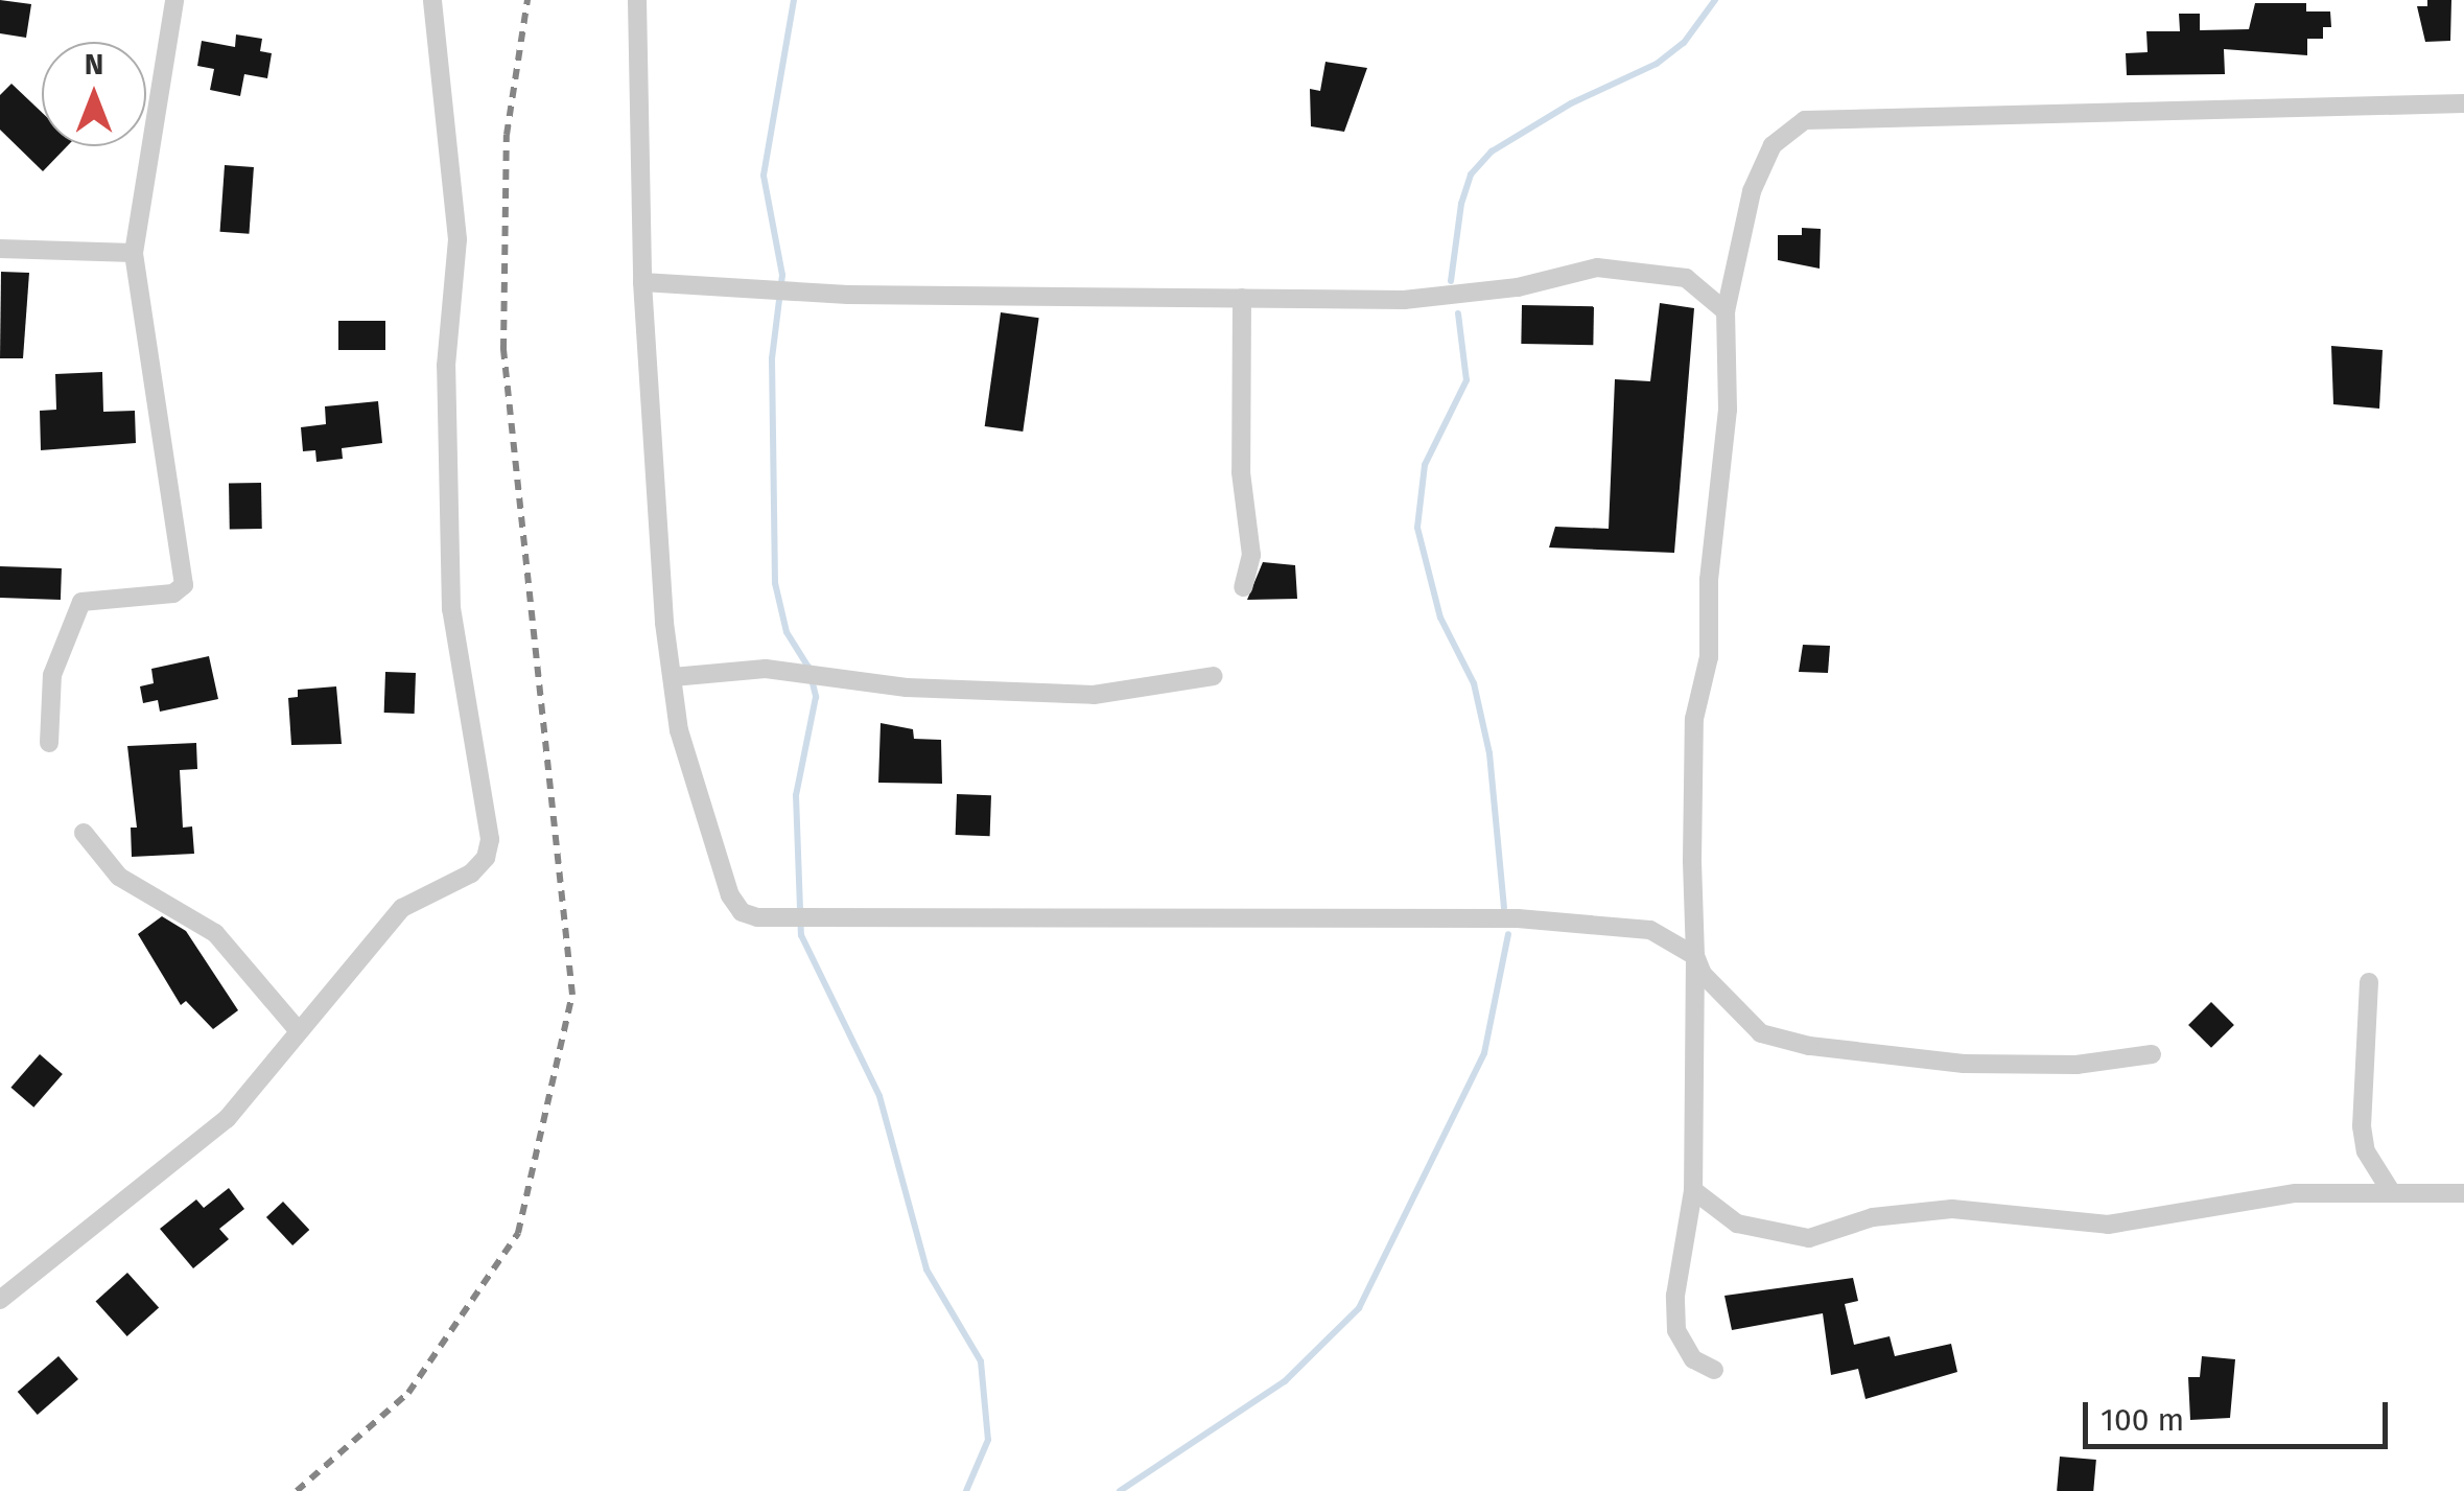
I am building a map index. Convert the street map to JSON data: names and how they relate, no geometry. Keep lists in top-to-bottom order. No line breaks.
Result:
{"scale_bar":"100 m","north":"top"}
